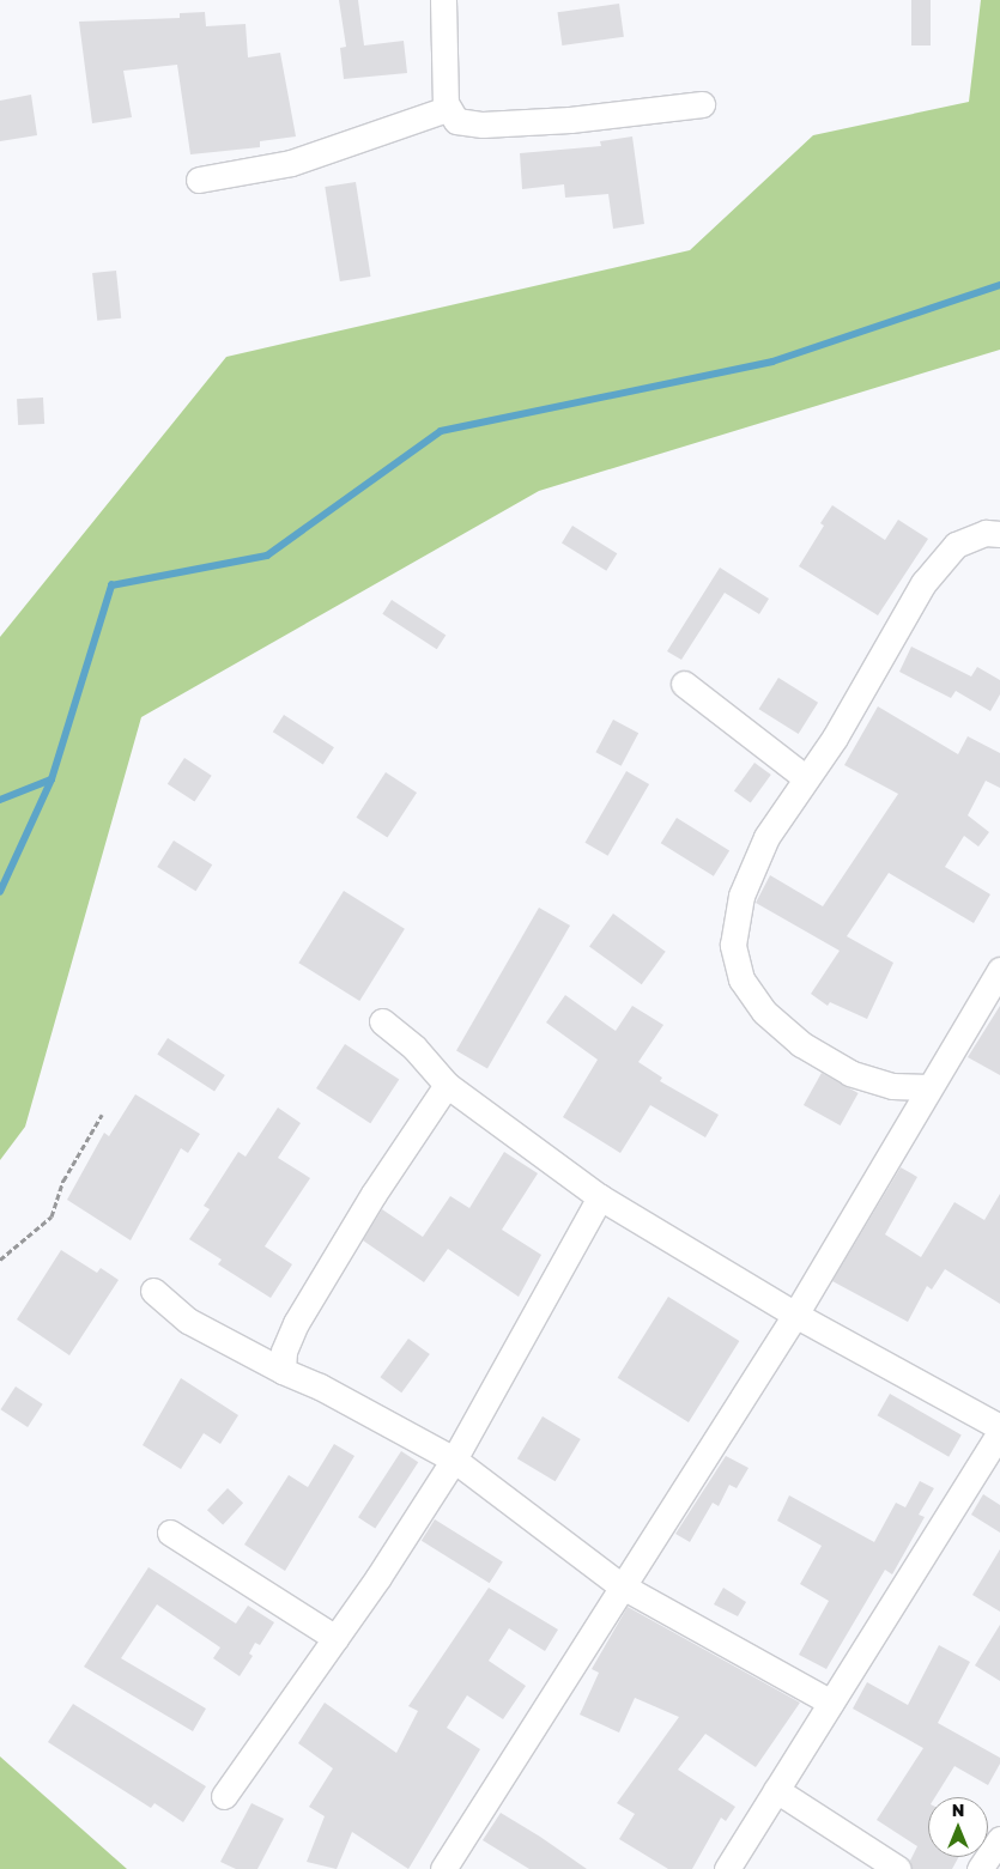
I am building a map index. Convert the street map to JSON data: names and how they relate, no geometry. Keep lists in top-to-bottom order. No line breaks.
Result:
{"north":"top"}
